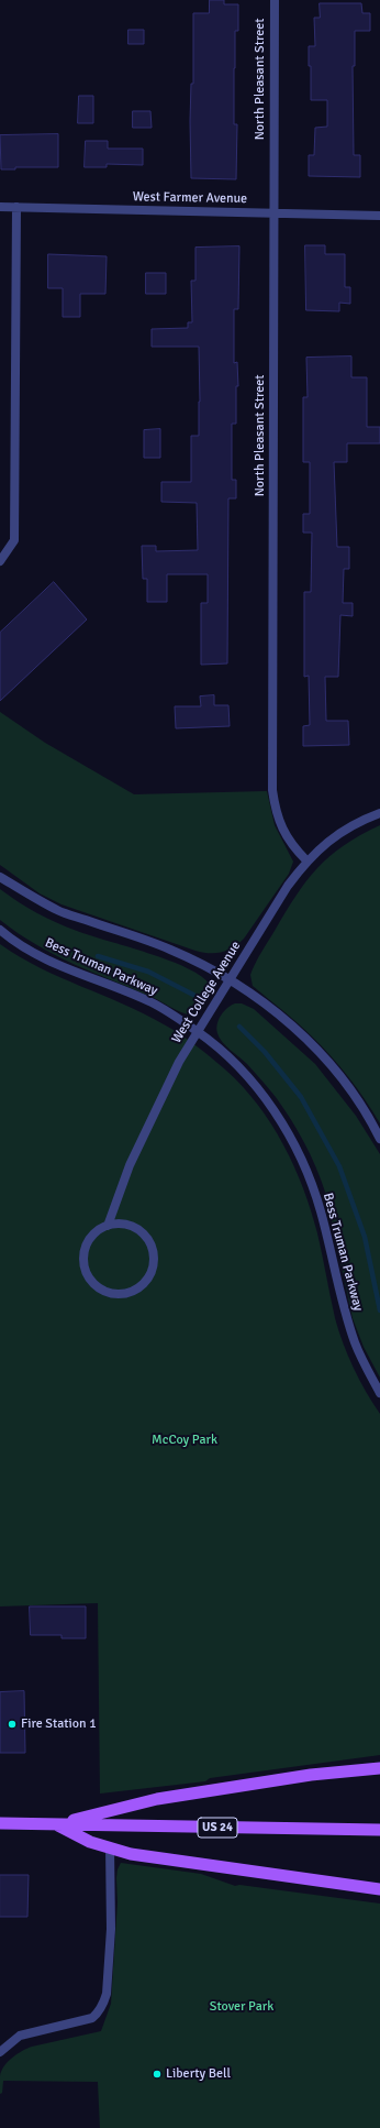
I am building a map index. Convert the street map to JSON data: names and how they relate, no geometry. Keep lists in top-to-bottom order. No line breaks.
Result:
{"streets":{"main road":["US 24"],"street":["North Pleasant Street","West Farmer Avenue","Bess Truman Parkway","West College Avenue"]},"crossings":[["North Pleasant Street","West Farmer Avenue"],["North Pleasant Street","West College Avenue"],["Bess Truman Parkway","West College Avenue"]],"parks":["McCoy Park","Stover Park"],"places":["Fire Station 1","Liberty Bell"]}
